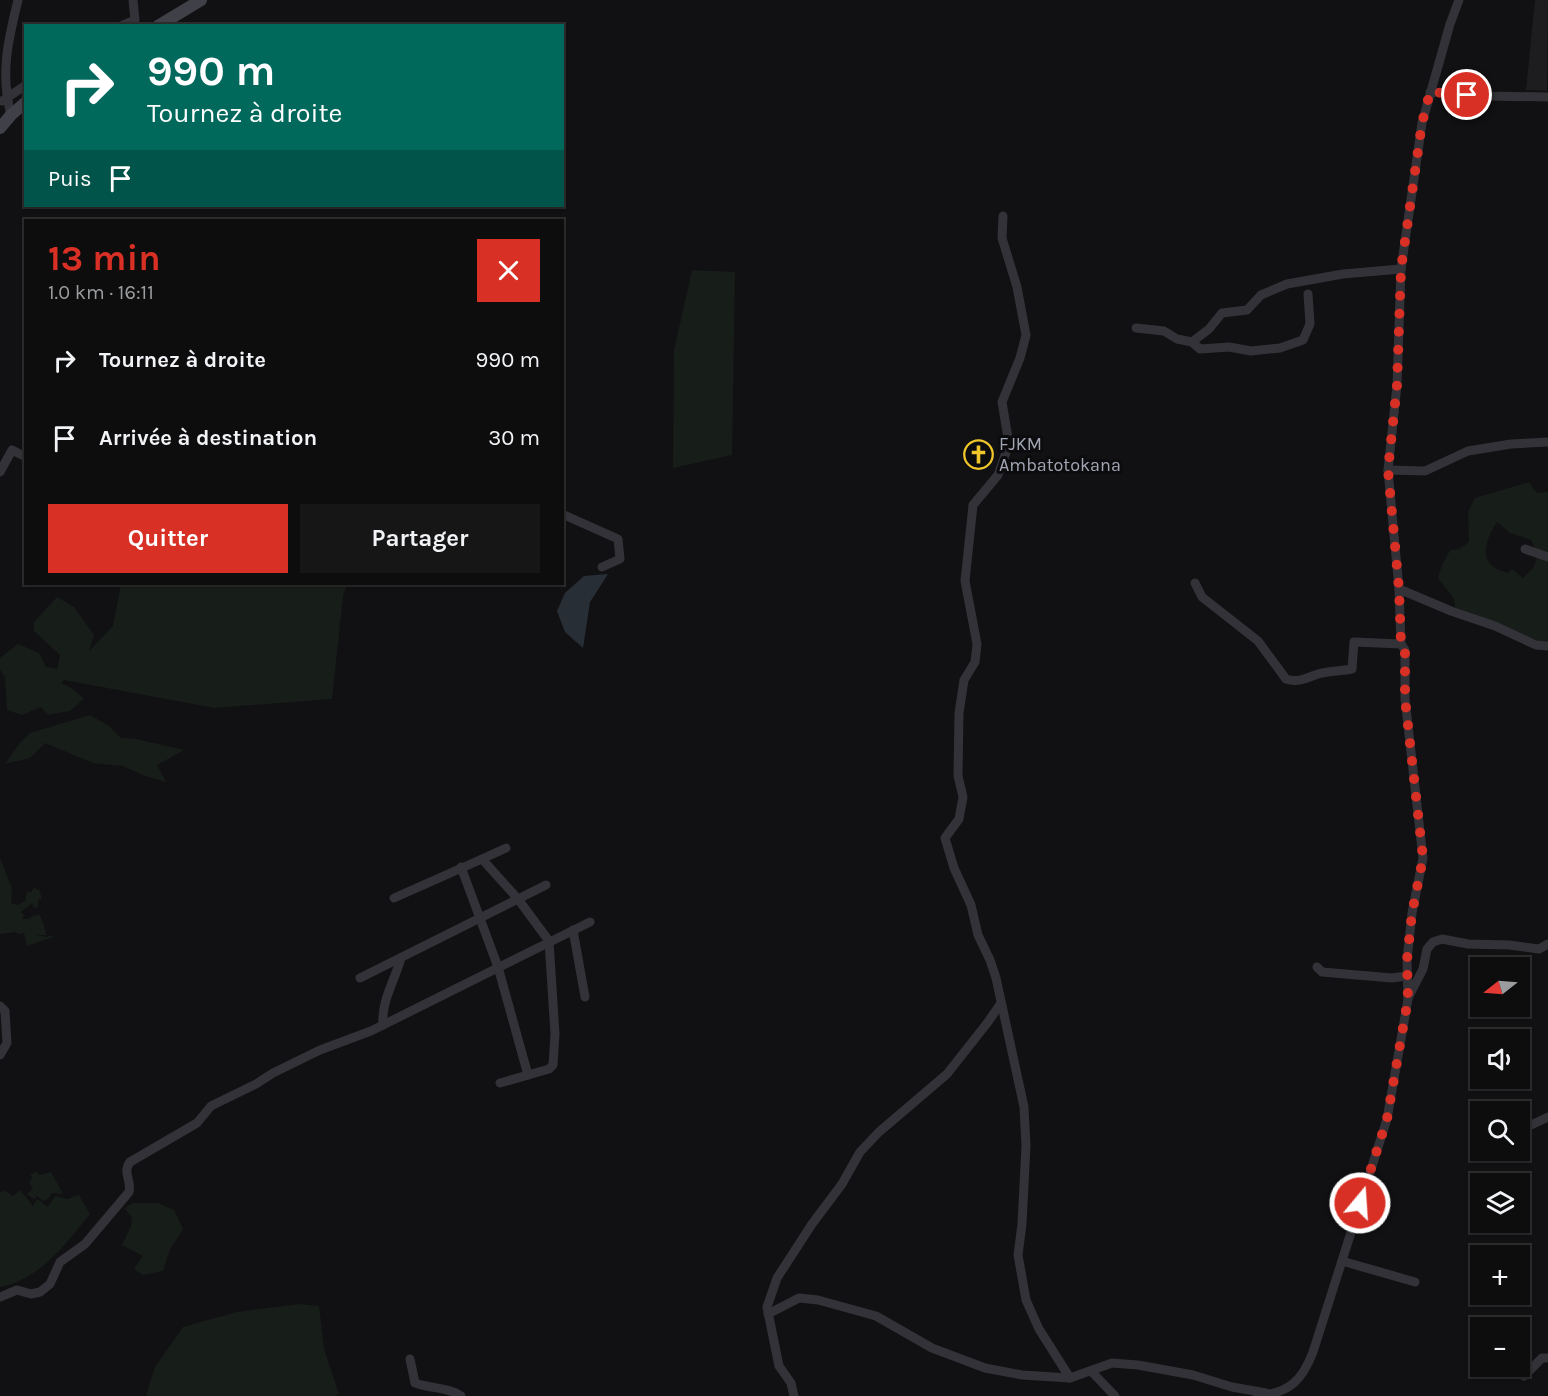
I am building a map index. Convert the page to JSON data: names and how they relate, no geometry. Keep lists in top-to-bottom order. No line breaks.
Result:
{"places":{"church":["FJKM Ambatotokana"]},"north":"left","page":{"turn":["990 m","Tournez à droite"],"then":"Puis","heading":["13 min","1.0 km · 16:11"],"list":[{"name":"Tournez à droite","value":"990 m"},{"name":"Arrivée à destination","value":"30 m"}],"buttons":["Quitter","Partager"],"map_buttons":["+","−"]}}
